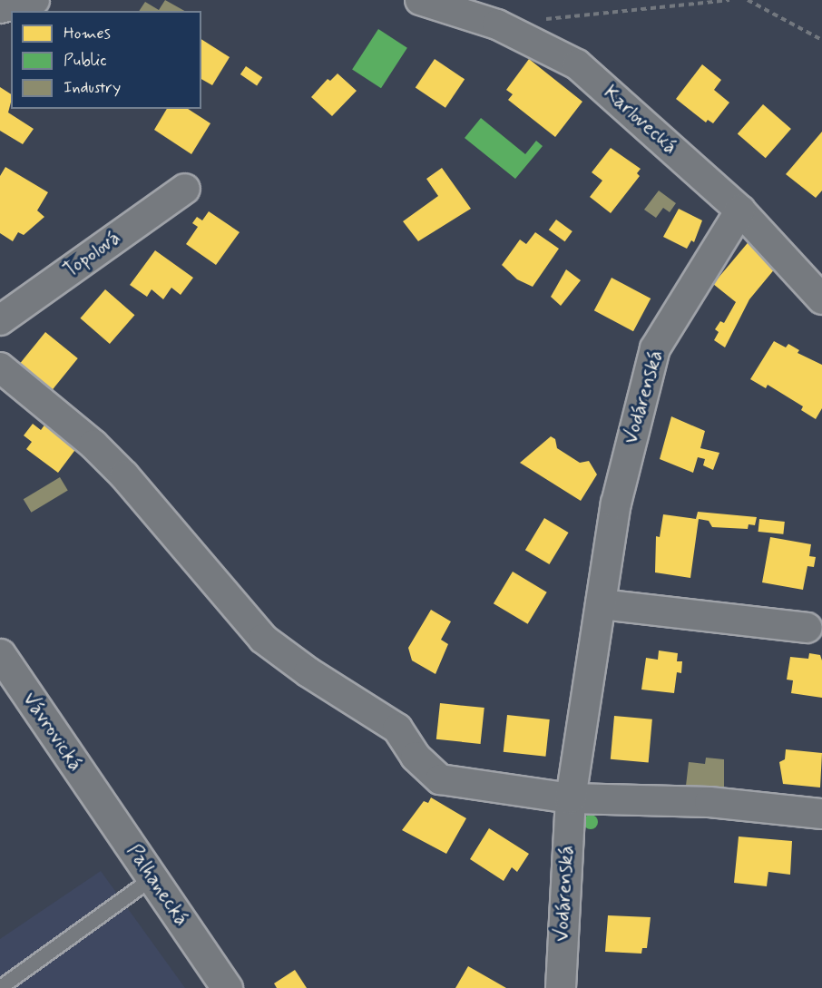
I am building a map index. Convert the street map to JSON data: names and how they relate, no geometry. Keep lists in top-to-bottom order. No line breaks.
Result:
{"streets":{"street":["Karlovecká","Topolová","Vodárenská","Vávrovická","Palhanecká"]},"crossings":[["Karlovecká","Vodárenská"],["Vávrovická","Palhanecká"]],"legend":["Homes","Public","Industry"]}
